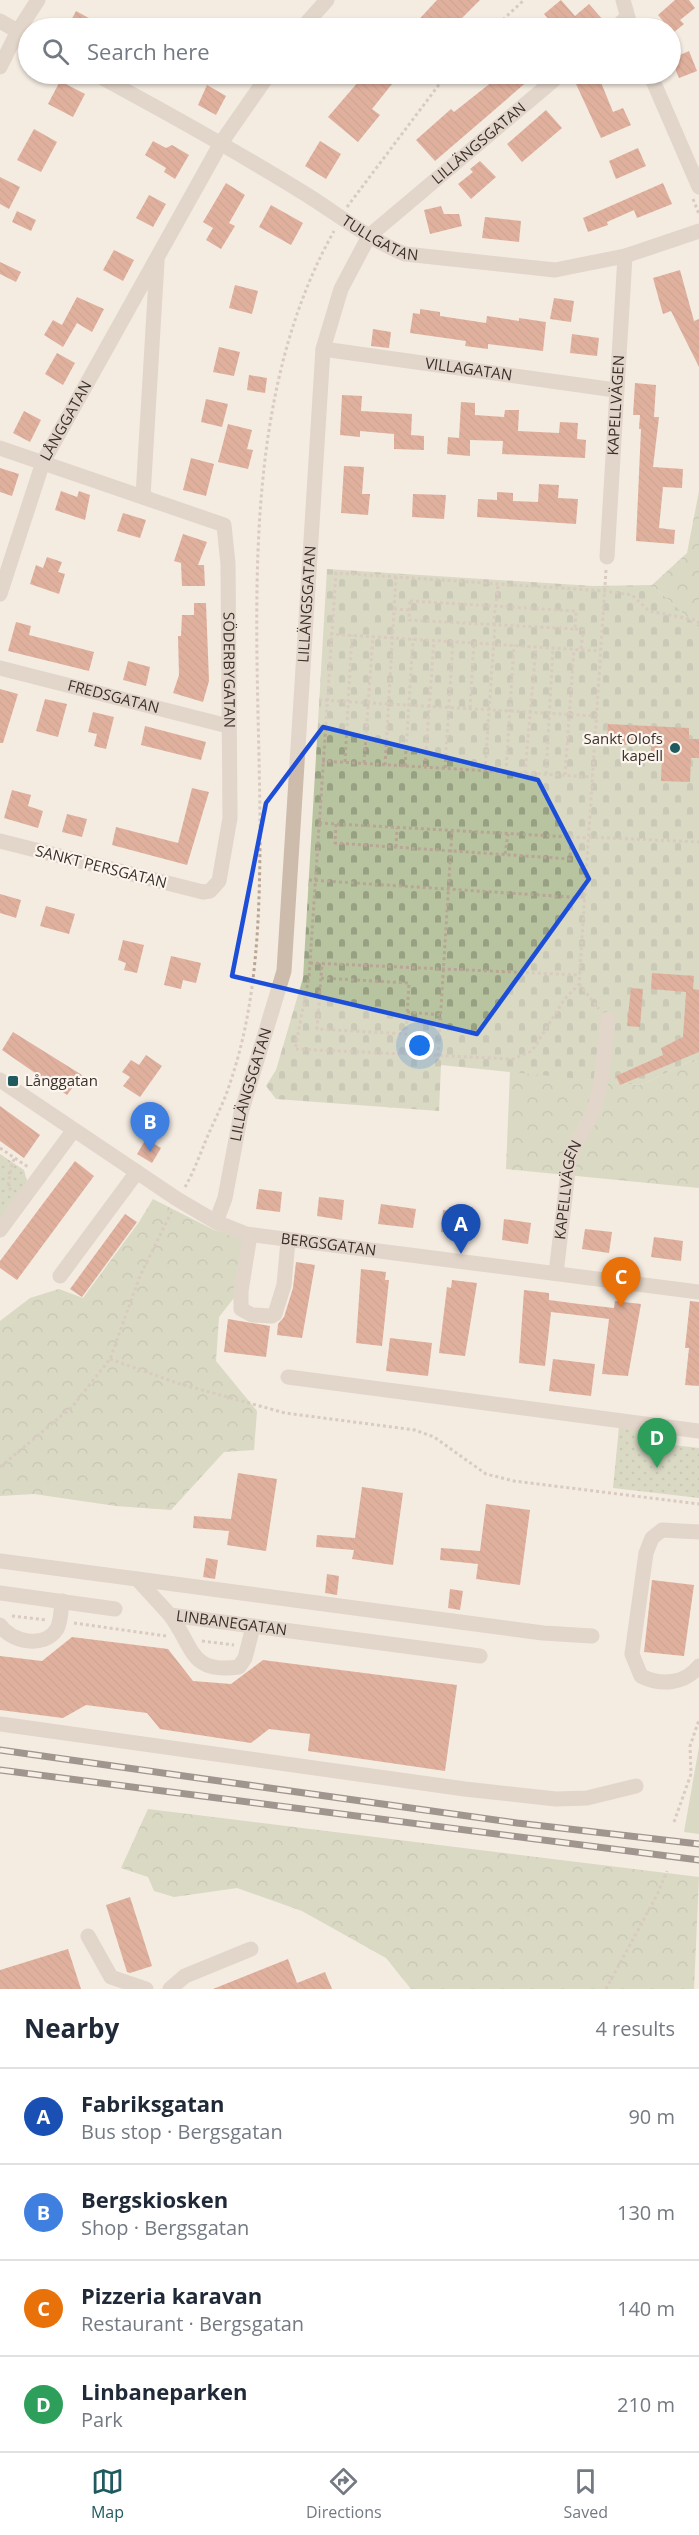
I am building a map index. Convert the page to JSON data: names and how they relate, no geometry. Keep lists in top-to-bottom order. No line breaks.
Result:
{"streets":{"street":["LILLÄNGSGATAN","TULLGATAN","VILLAGATAN","KAPELLVÄGEN","LÅNGGATAN","SÖDERBYGATAN","FREDSGATAN","SANKT PERSGATAN","BERGSGATAN","LINBANEGATAN"]},"crossings":[["LILLÄNGSGATAN","TULLGATAN"],["LILLÄNGSGATAN","VILLAGATAN"],["LILLÄNGSGATAN","BERGSGATAN"],["TULLGATAN","KAPELLVÄGEN"],["TULLGATAN","LÅNGGATAN"],["VILLAGATAN","KAPELLVÄGEN"],["KAPELLVÄGEN","BERGSGATAN"],["LÅNGGATAN","SÖDERBYGATAN"],["SÖDERBYGATAN","FREDSGATAN"],["SÖDERBYGATAN","SANKT PERSGATAN"]],"places":{"other":["Sankt Olofs kapell"],"transit":["Långgatan"]},"page":{"search":"Search here","pins":["B","A","C","D"],"heading":["Nearby","4 results"],"list":[{"mark":"A","name":"Fabriksgatan","note":"Bus stop · Bergsgatan","value":"90 m"},{"mark":"B","name":"Bergskiosken","note":"Shop · Bergsgatan","value":"130 m"},{"mark":"C","name":"Pizzeria karavan","note":"Restaurant · Bergsgatan","value":"140 m"},{"mark":"D","name":"Linbaneparken","note":"Park","value":"210 m"}],"nav":["Map","Directions","Saved"]}}
